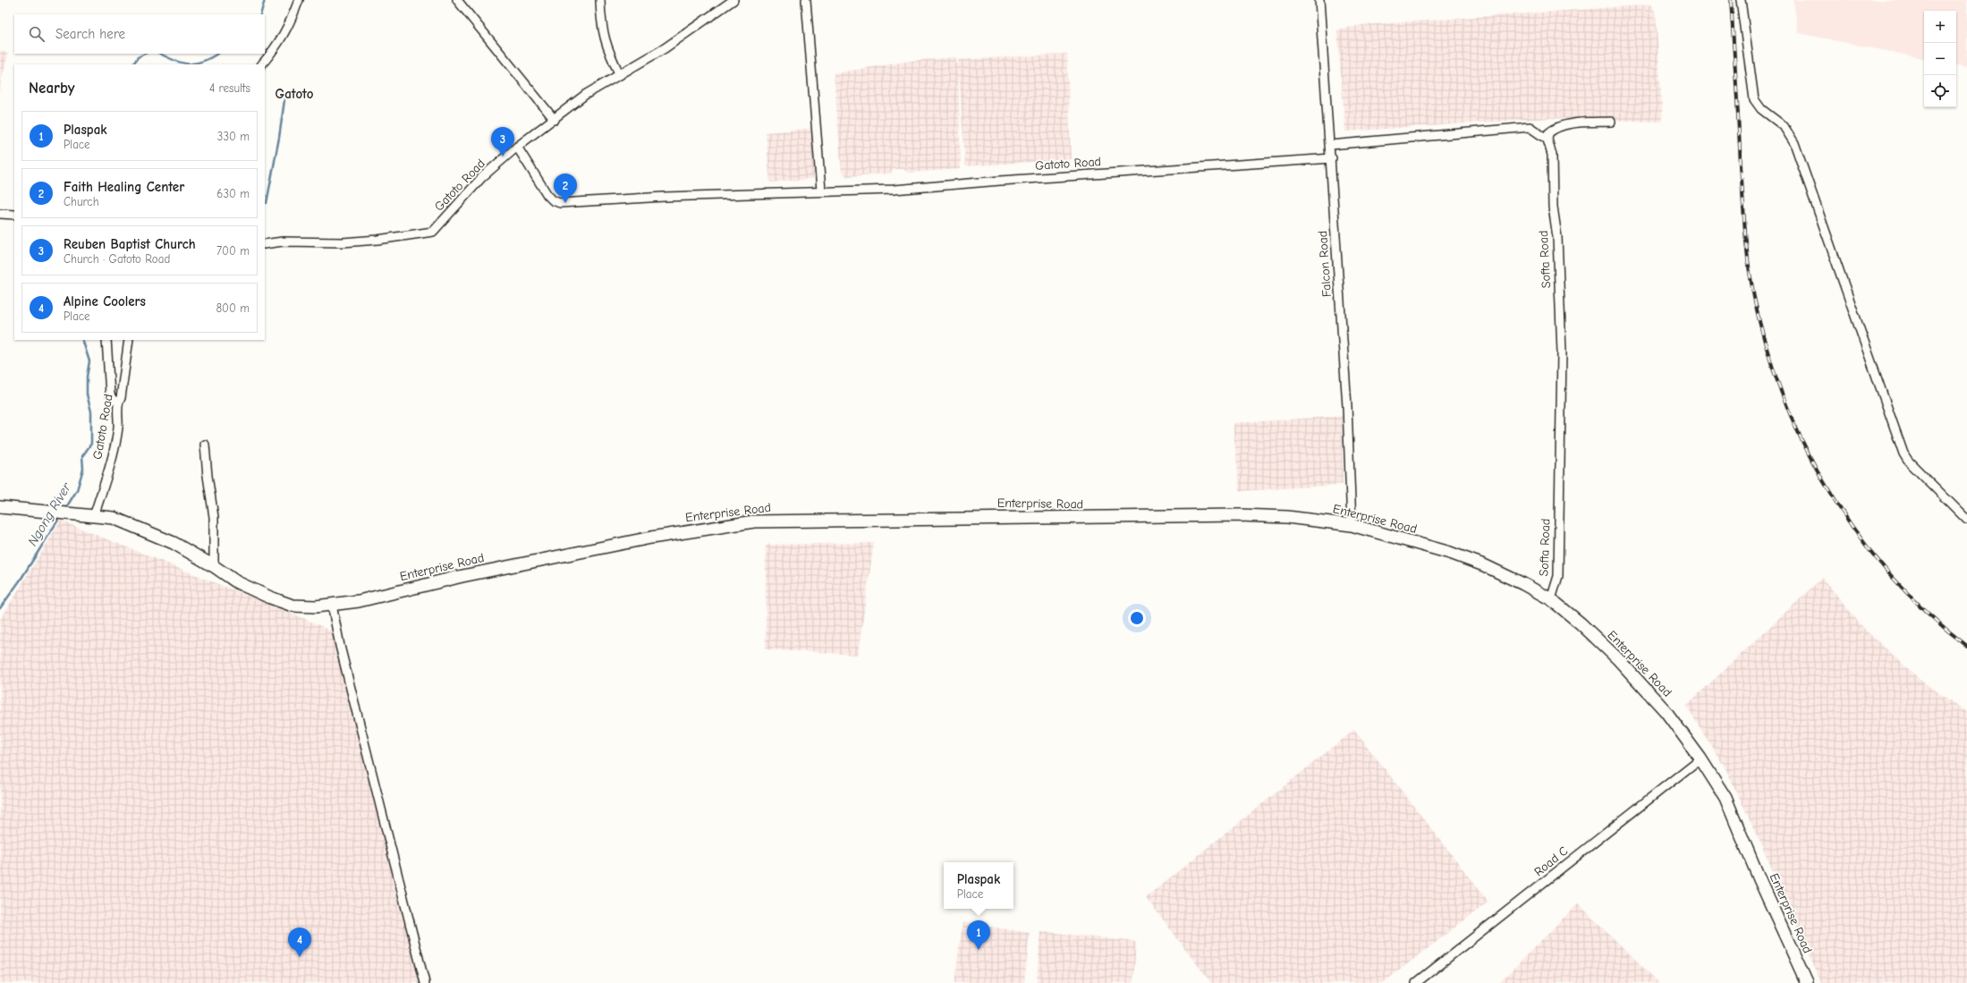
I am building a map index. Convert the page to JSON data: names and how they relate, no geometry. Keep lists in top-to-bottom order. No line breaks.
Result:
{"streets":{"main road":["Enterprise Road"],"street":["Gatoto Road","Softa Road","Falcon Road","Road C"]},"crossings":[["Gatoto Road","Falcon Road"],["Gatoto Road","Enterprise Road"],["Softa Road","Enterprise Road"],["Falcon Road","Enterprise Road"],["Enterprise Road","Road C"]],"districts":["Gatoto"],"water":["Ngong River"],"page":{"map_buttons":["+","−"],"search":"Search here","heading":["Nearby","4 results"],"list":[{"mark":"1","name":"Plaspak","note":"Place","value":"330 m"},{"mark":"2","name":"Faith Healing Center","note":"Church","value":"630 m"},{"mark":"3","name":"Reuben Baptist Church","note":"Church · Gatoto Road","value":"700 m"},{"mark":"4","name":"Alpine Coolers","note":"Place","value":"800 m"}],"pins":["3","2","1","4"],"popup":["Plaspak","Place"]}}
